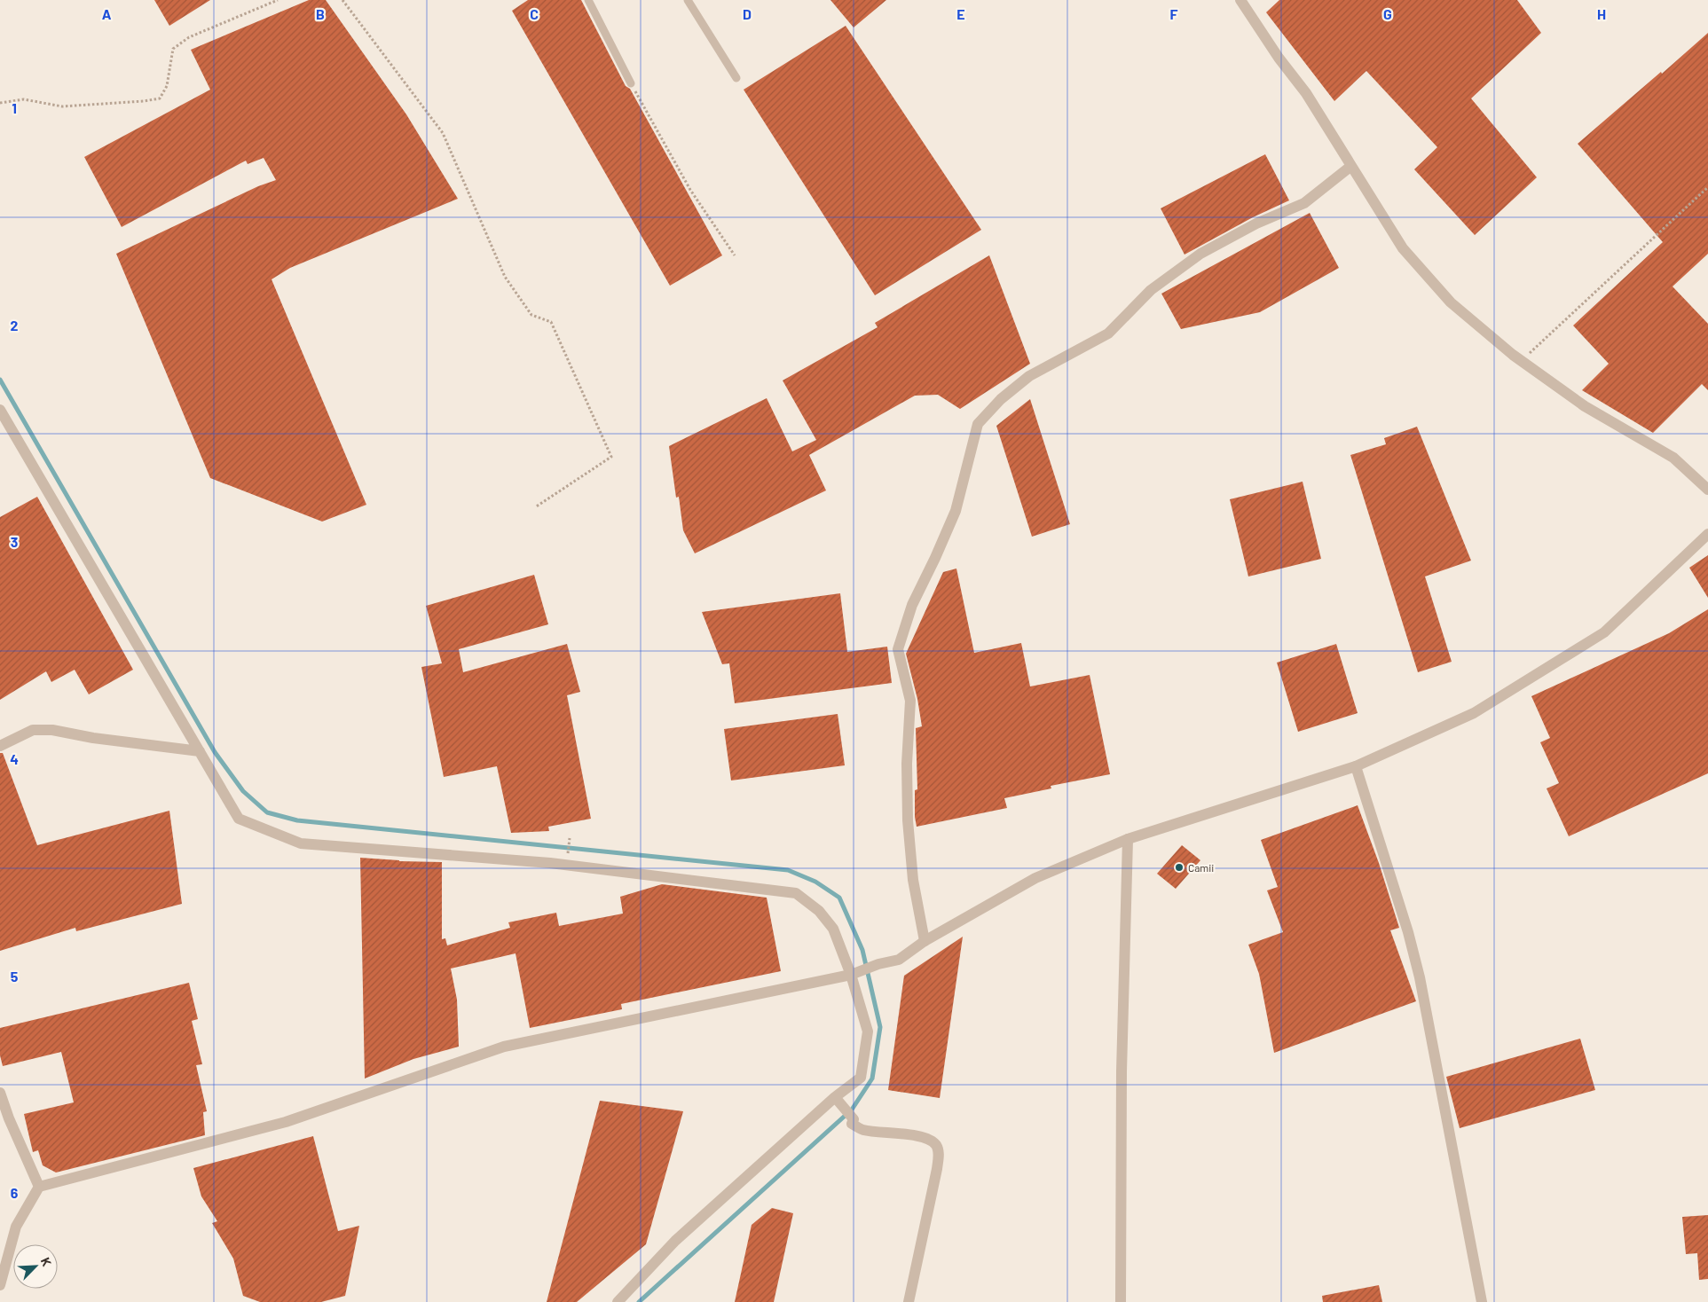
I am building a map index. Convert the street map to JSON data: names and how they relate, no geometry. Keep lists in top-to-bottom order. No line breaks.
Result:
{"places":["Camii"],"north":"top right","grid":{"columns":["A","B","C","D","E","F","G","H"],"rows":["1","2","3","4","5","6"]}}
